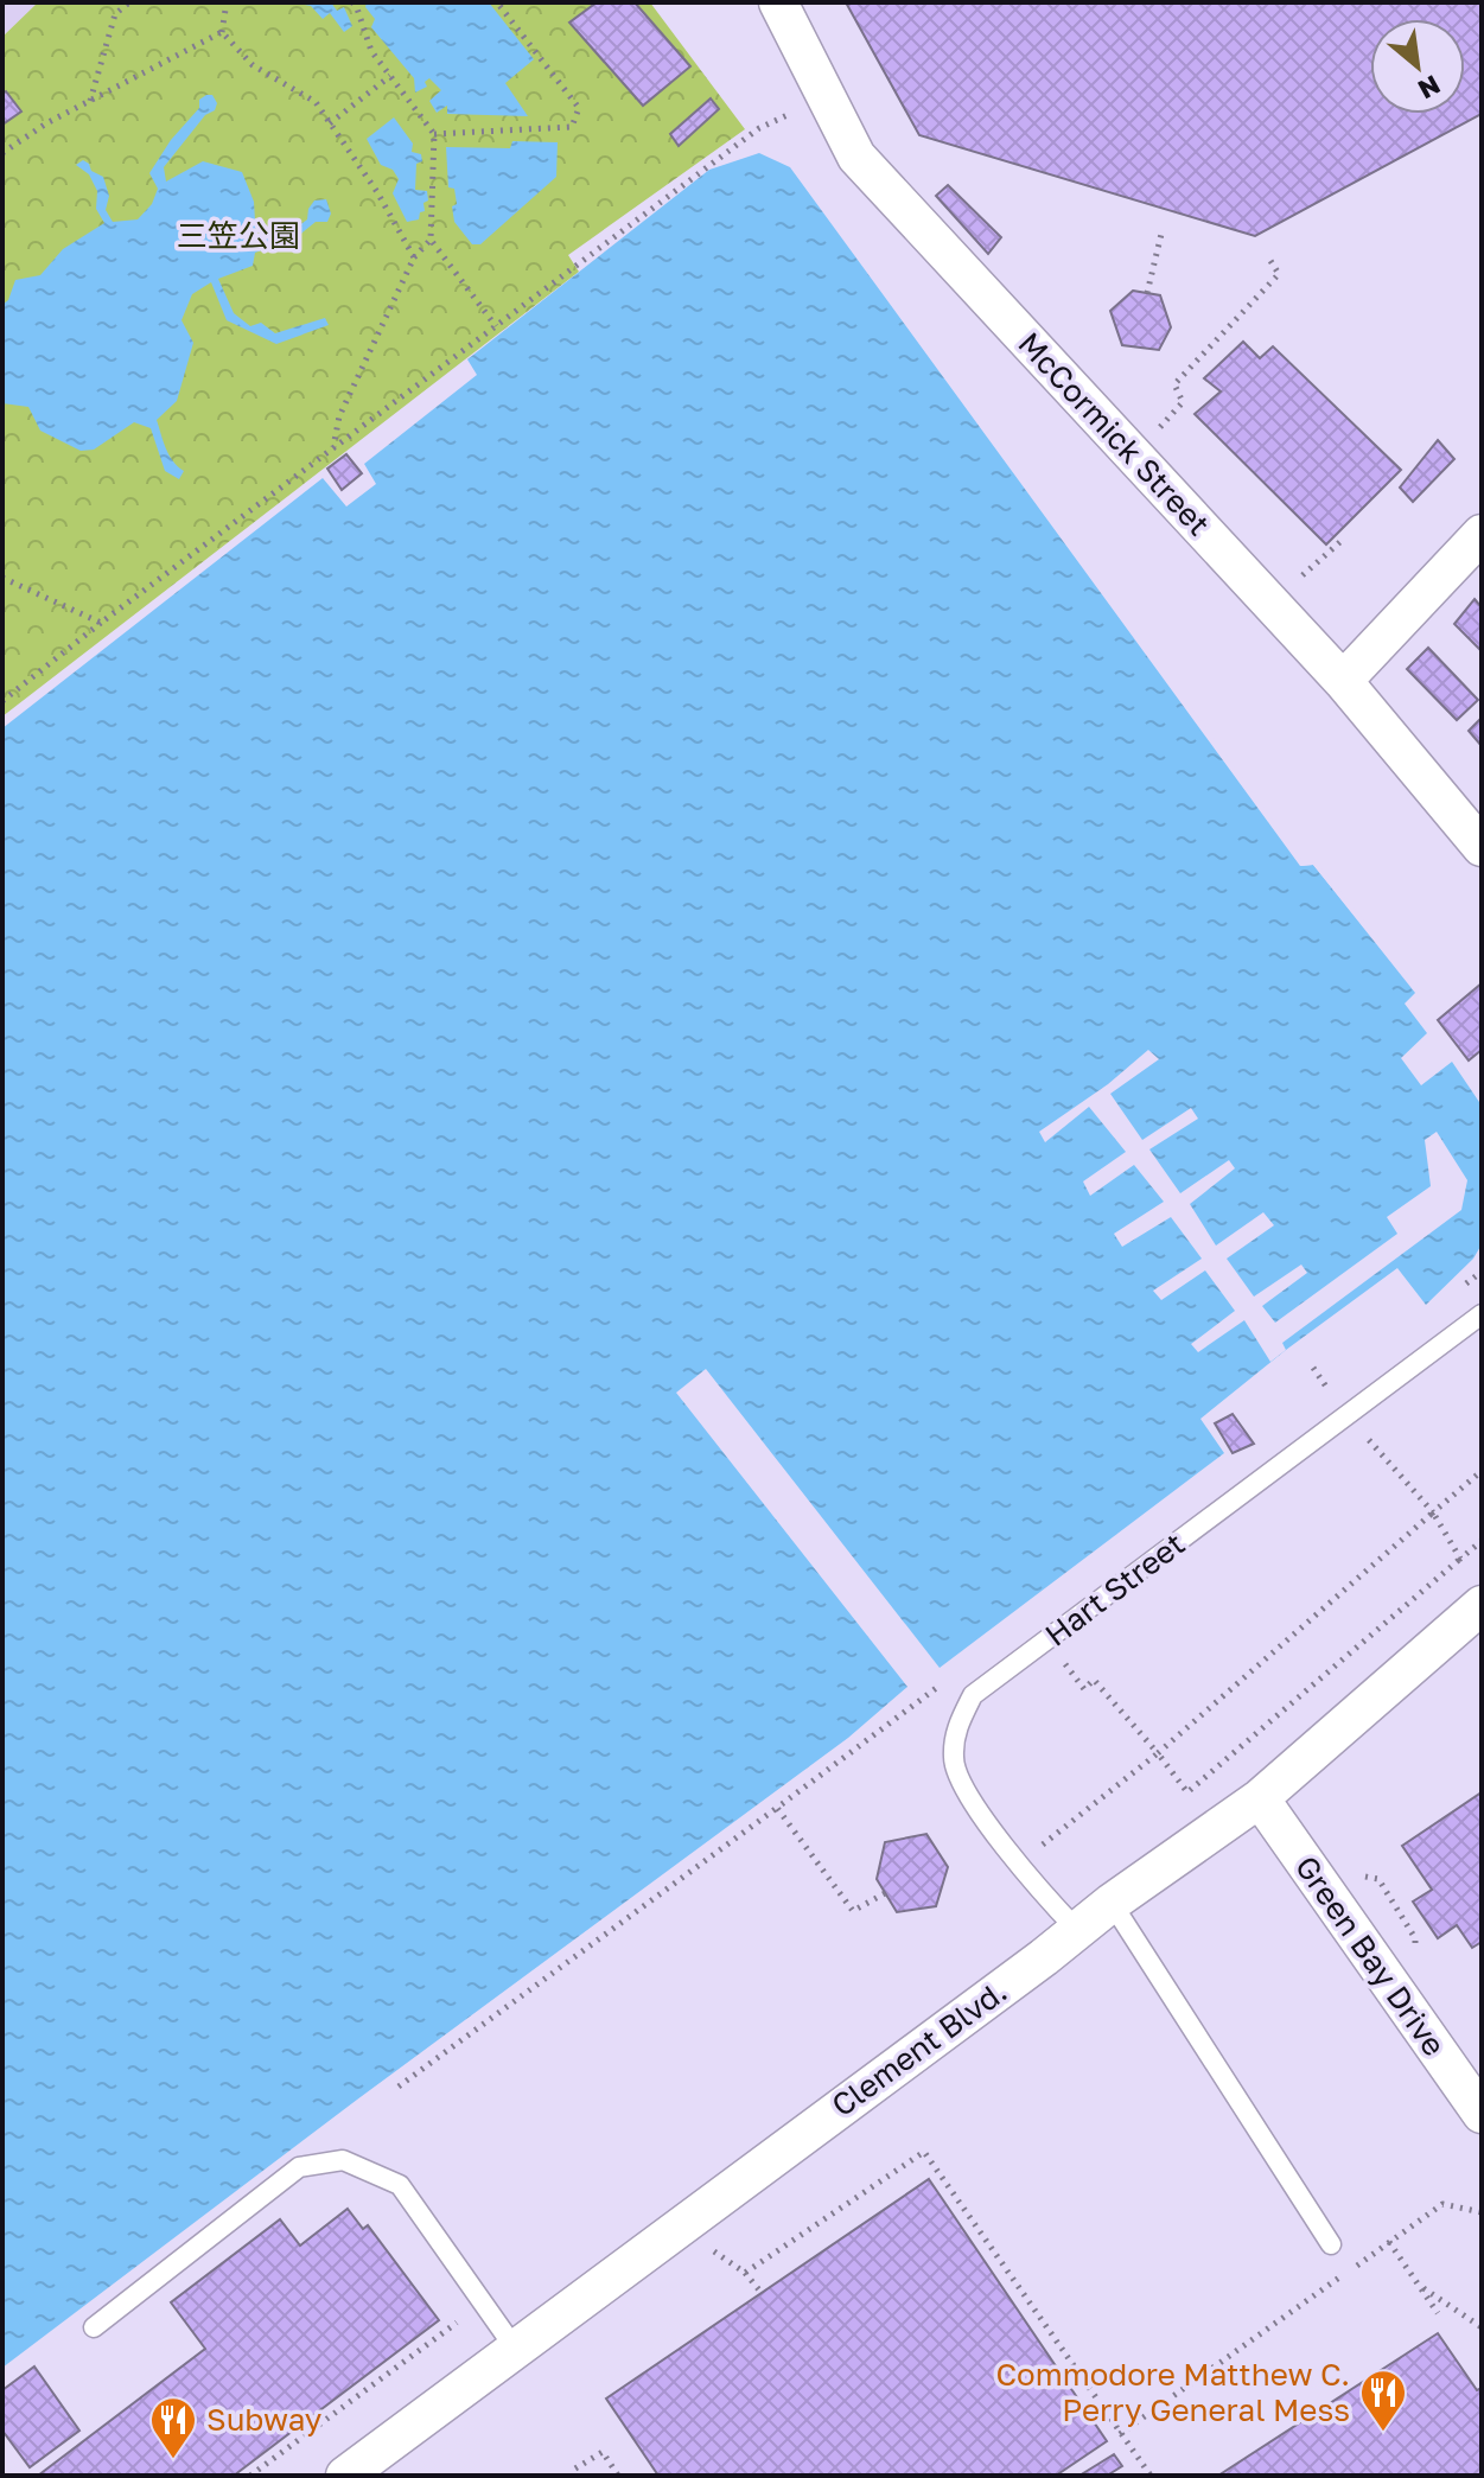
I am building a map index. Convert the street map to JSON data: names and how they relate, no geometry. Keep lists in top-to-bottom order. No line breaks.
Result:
{"streets":{"street":["McCormick Street","Green Bay Drive","Clement Blvd."],"lane":["Hart Street"]},"crossings":[["Hart Street","Clement Blvd."],["Green Bay Drive","Clement Blvd."]],"parks":["三笠公園"],"places":{"restaurant":["Commodore Matthew C. Perry General Mess","Subway"]},"north":"bottom right"}
